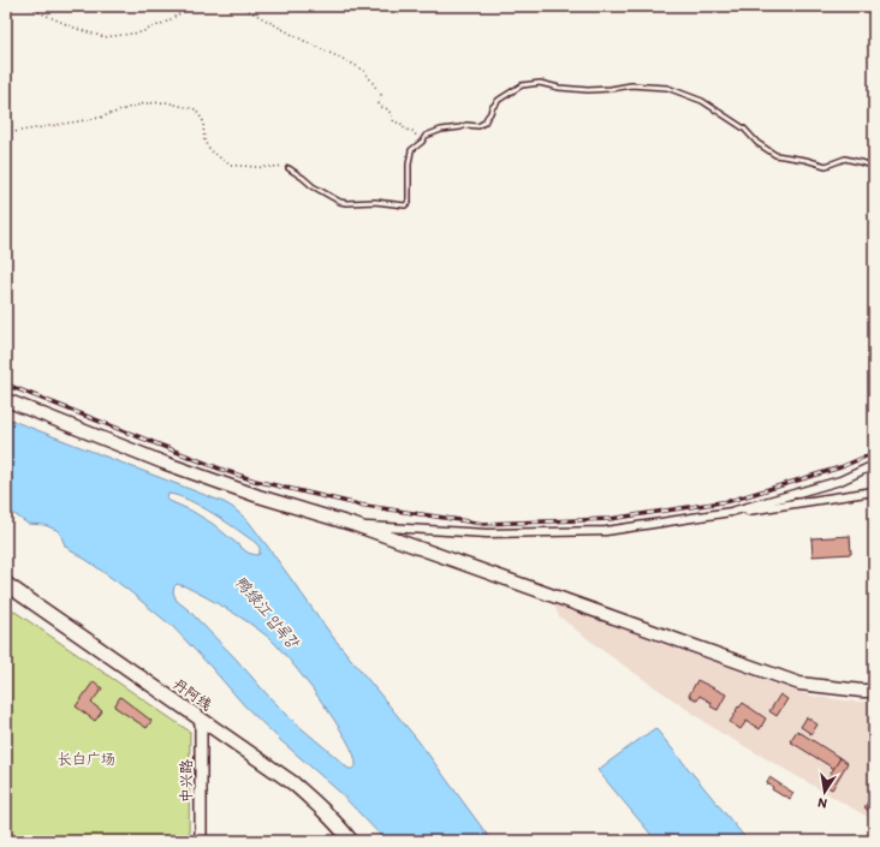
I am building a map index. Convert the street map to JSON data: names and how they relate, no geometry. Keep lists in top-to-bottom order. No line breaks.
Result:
{"streets":{"highway":["丹阿线"],"main road":["中兴路"]},"crossings":[["丹阿线","中兴路"]],"water":["鸭绿江 압록강"],"parks":["长白广场"],"north":"bottom"}
